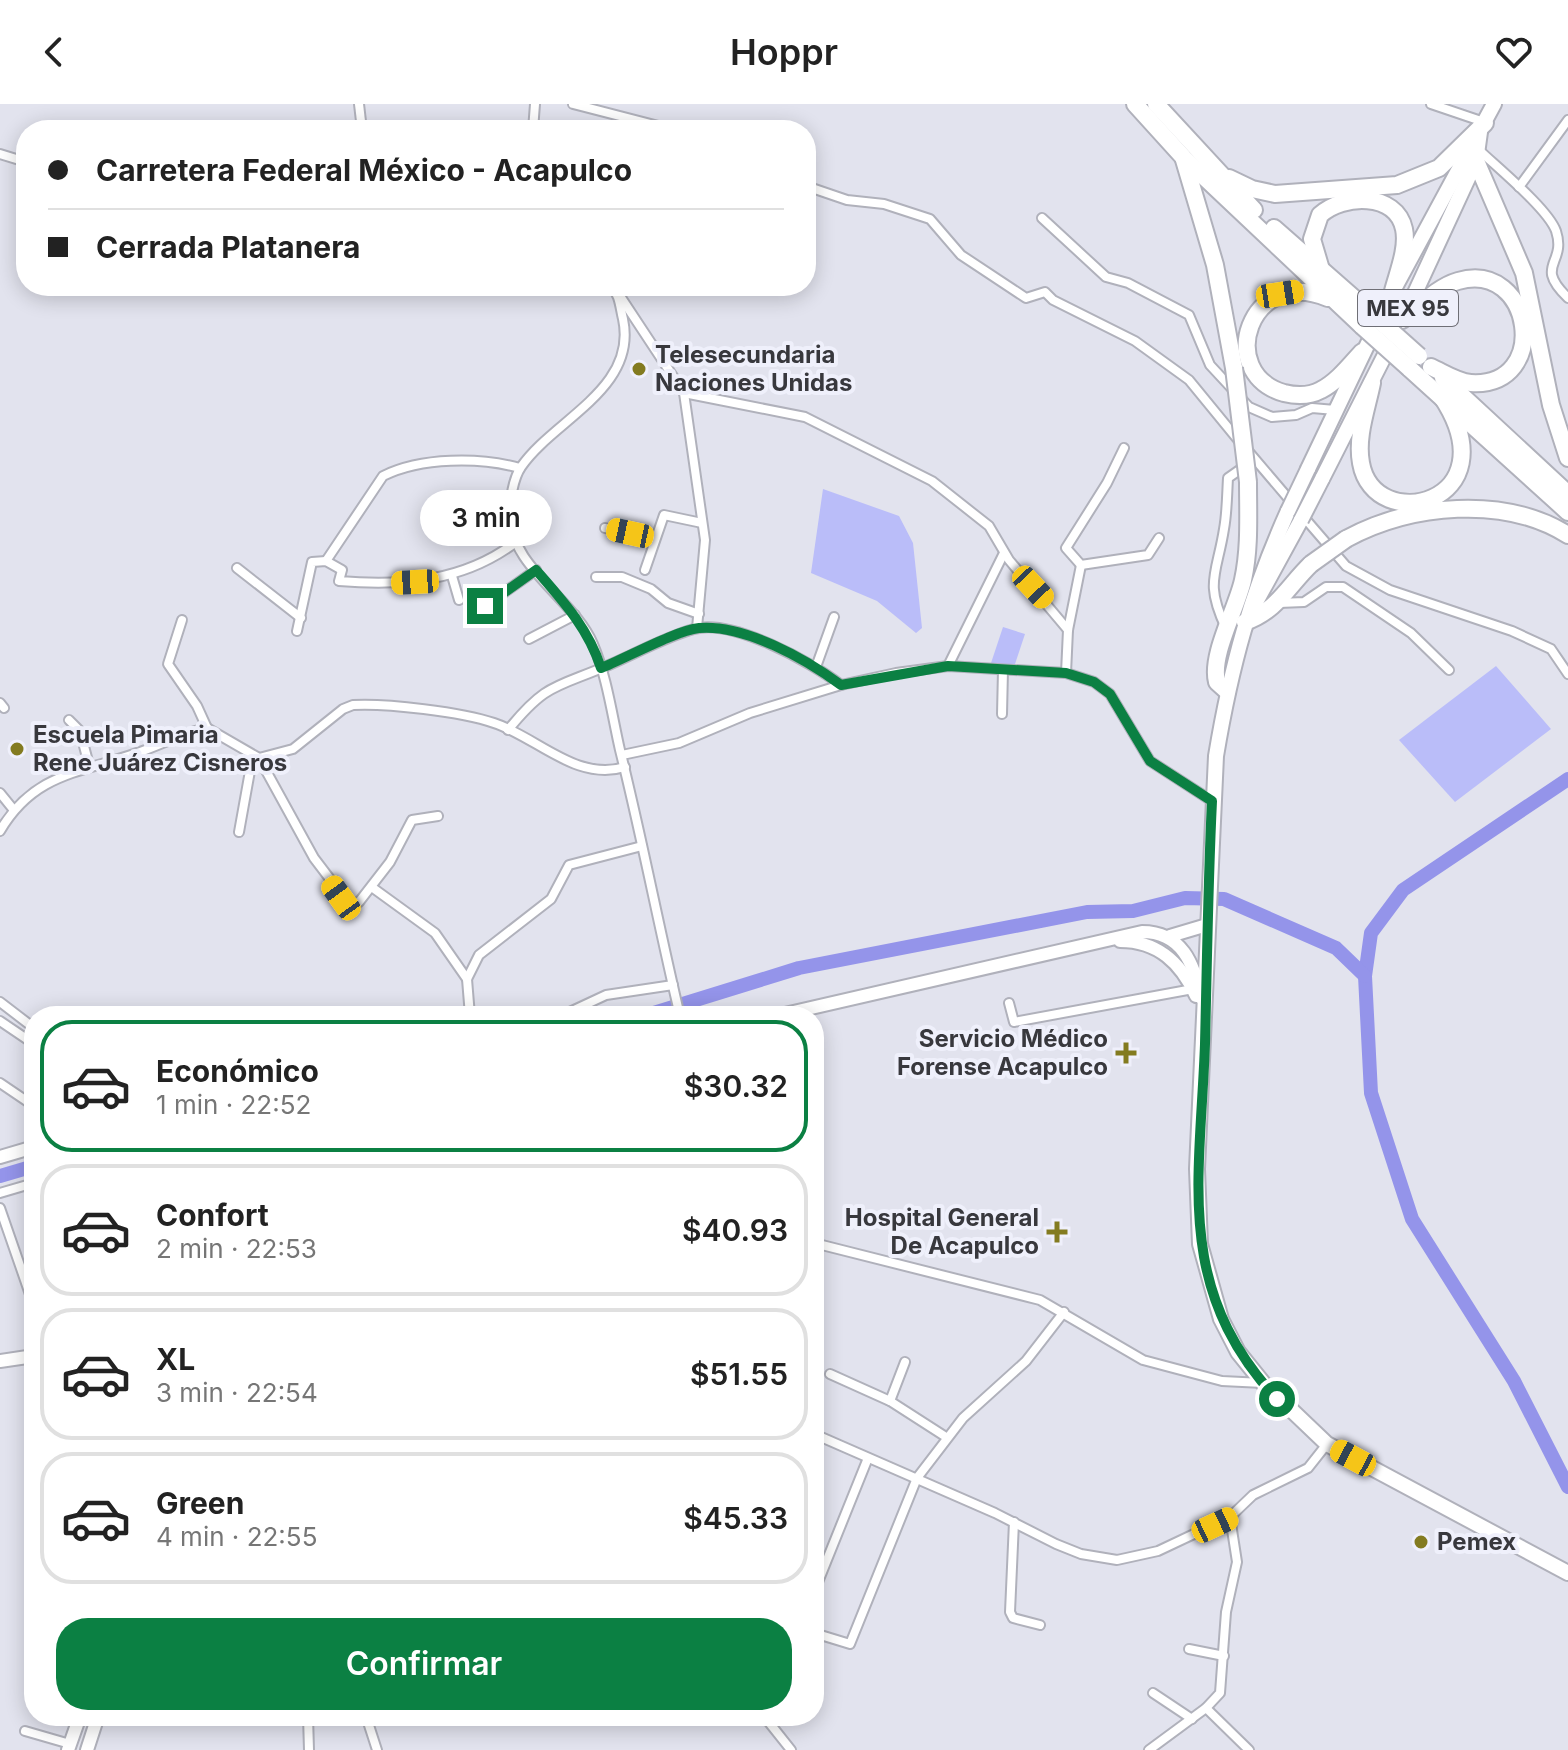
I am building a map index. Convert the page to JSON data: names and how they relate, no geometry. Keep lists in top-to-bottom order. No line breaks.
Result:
{"streets":{"main road":["MEX 95"]},"places":{"other":["Telesecundaria Naciones Unidas","Escuela Pimaria Rene Juárez Cisneros","Pemex"],"health":["Servicio Médico Forense Acapulco","Hospital General De Acapulco"]},"page":{"header":"Hoppr","banner":["Carretera Federal México - Acapulco","Cerrada Platanera"],"bubble":"3 min","list":[{"name":"Económico","note":"1 min · 22:52","value":"$30.32"},{"name":"Confort","note":"2 min · 22:53","value":"$40.93"},{"name":"XL","note":"3 min · 22:54","value":"$51.55"},{"name":"Green","note":"4 min · 22:55","value":"$45.33"}],"buttons":"Confirmar"}}
